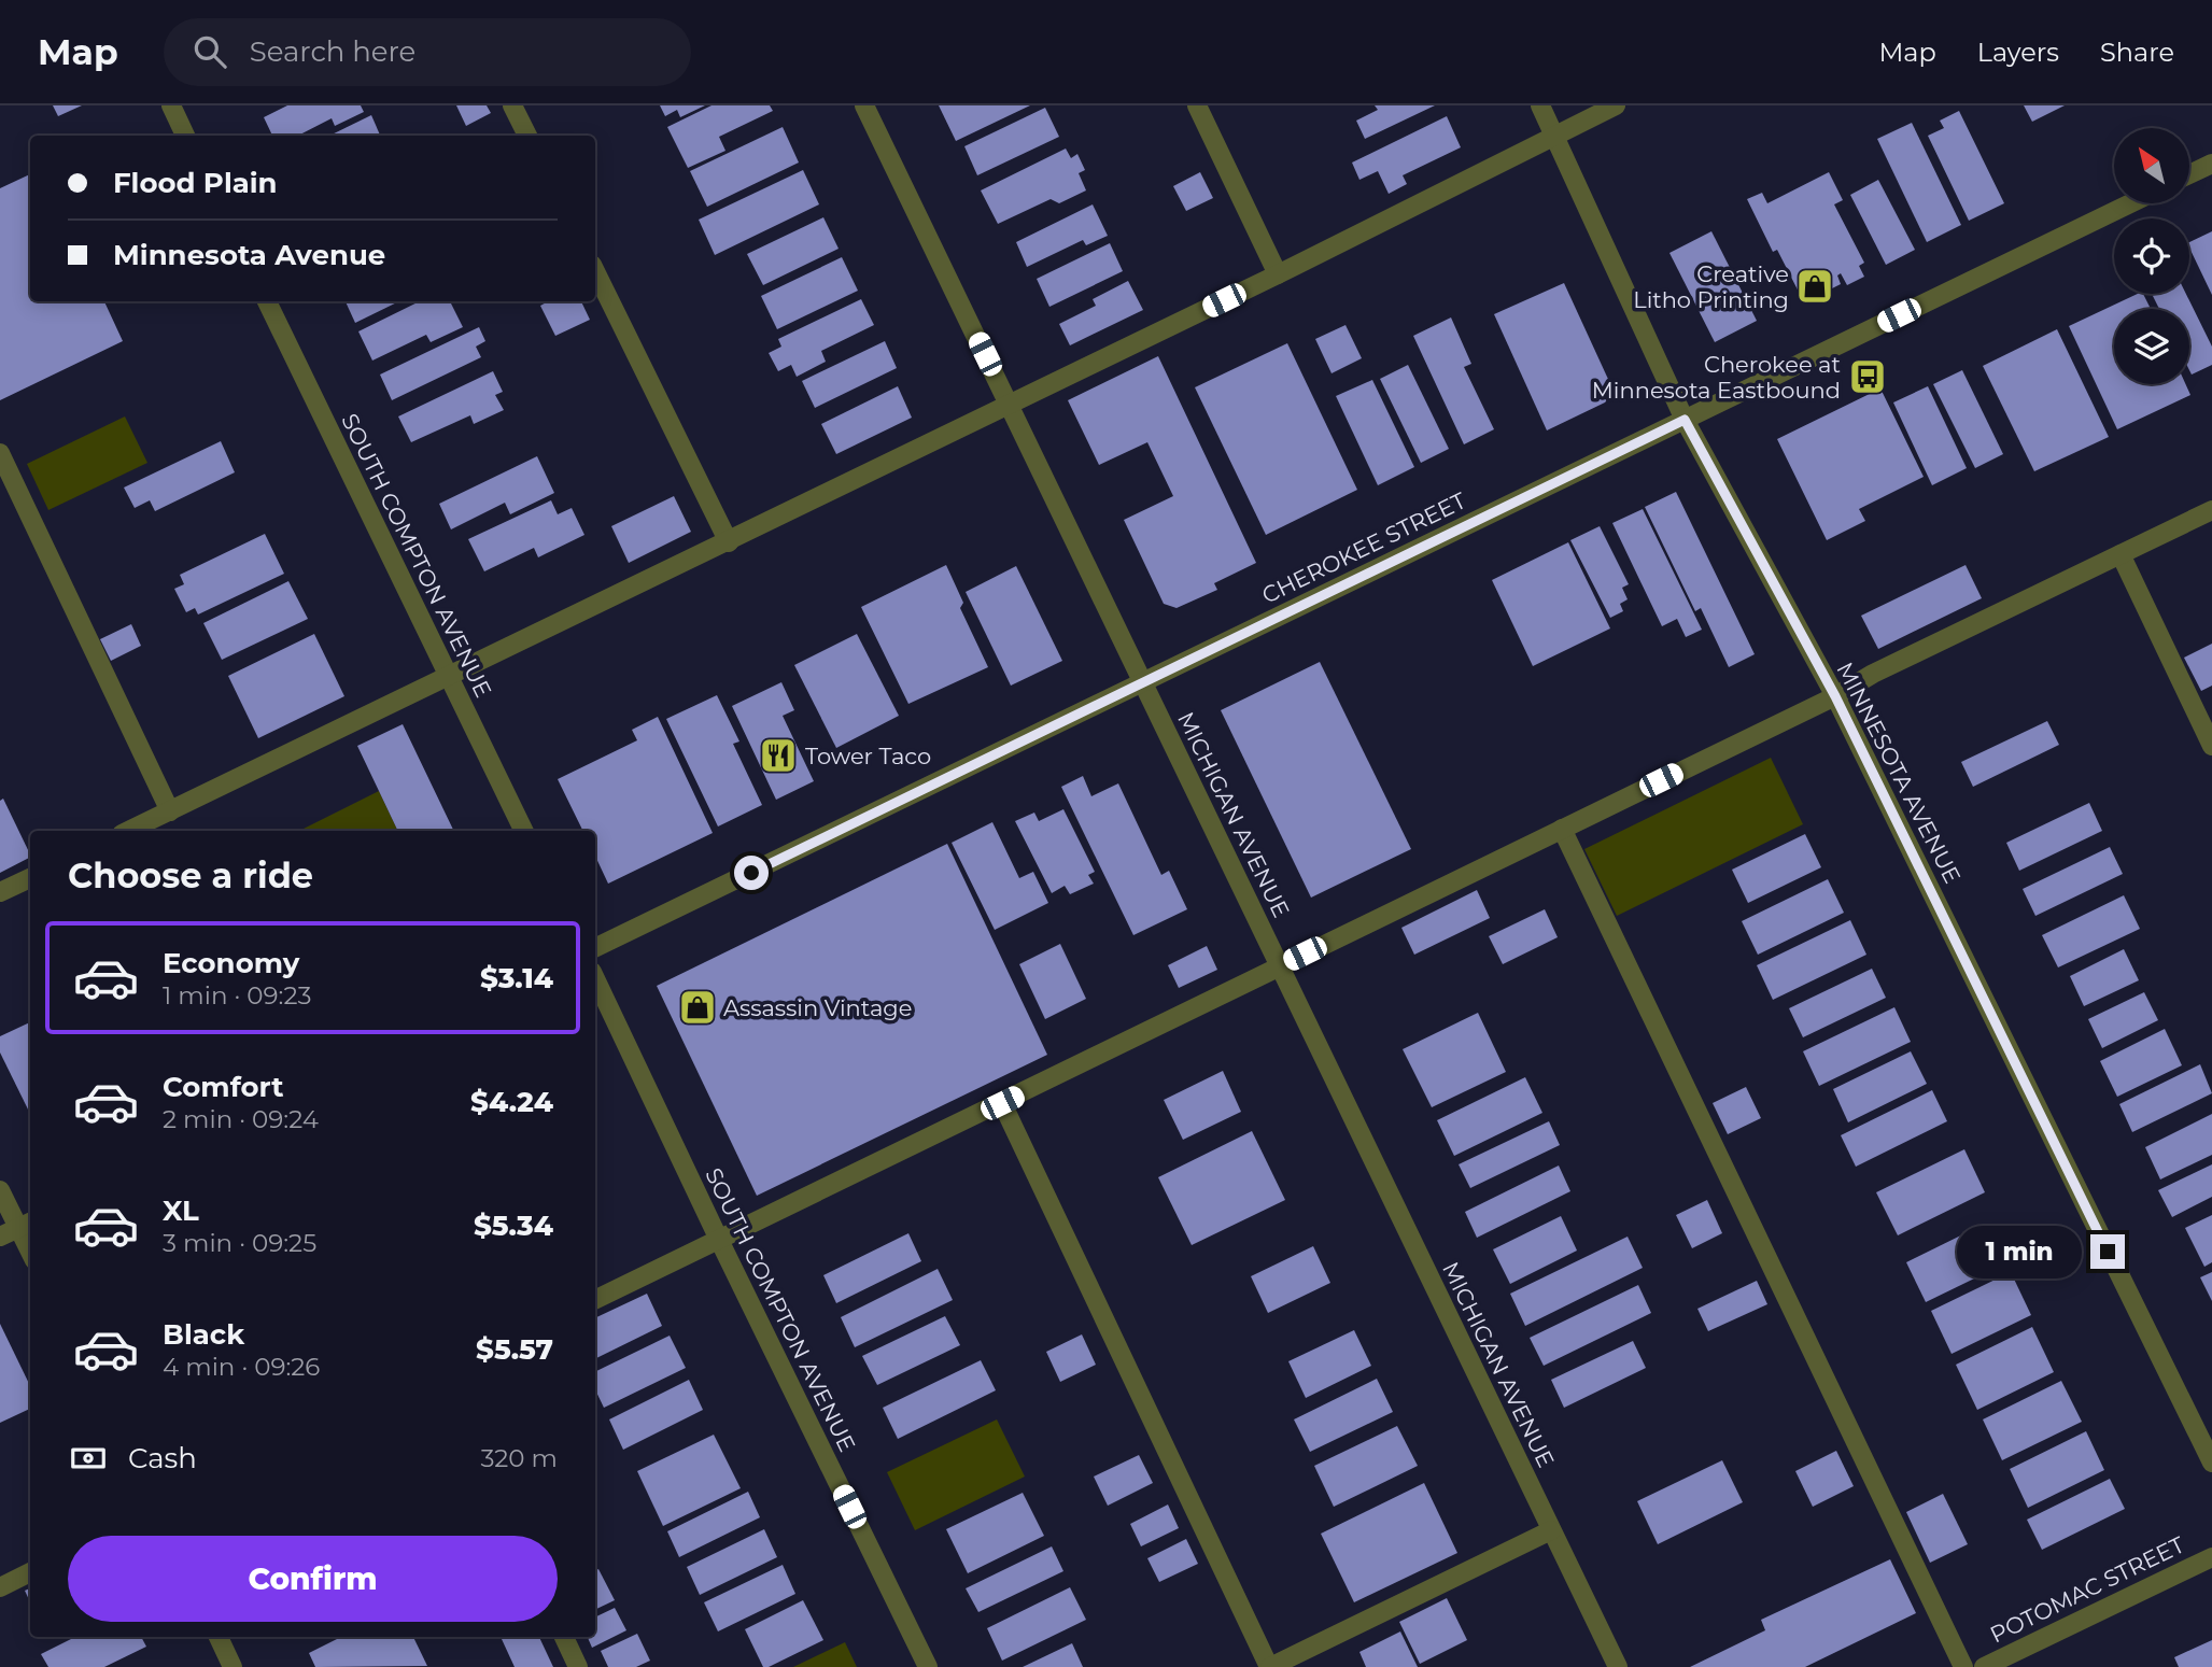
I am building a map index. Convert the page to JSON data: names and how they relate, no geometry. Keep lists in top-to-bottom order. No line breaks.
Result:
{"streets":{"street":["CHEROKEE STREET","SOUTH COMPTON AVENUE","MINNESOTA AVENUE","MICHIGAN AVENUE","POTOMAC STREET"]},"crossings":[["CHEROKEE STREET","MINNESOTA AVENUE"],["CHEROKEE STREET","MICHIGAN AVENUE"]],"places":{"shop":["Creative Litho Printing","Assassin Vintage"],"bus stop":["Cherokee at Minnesota Eastbound"],"restaurant":["Tower Taco"]},"north":"top left","page":{"header":"Map","search":"Search here","nav":["Map","Layers","Share"],"banner":["Flood Plain","Minnesota Avenue"],"heading":"Choose a ride","list":[{"name":"Economy","note":"1 min · 09:23","value":"$3.14"},{"name":"Comfort","note":"2 min · 09:24","value":"$4.24"},{"name":"XL","note":"3 min · 09:25","value":"$5.34"},{"name":"Black","note":"4 min · 09:26","value":"$5.57"}],"bubble":"1 min","pay":["Cash","320 m"],"buttons":"Confirm"}}
